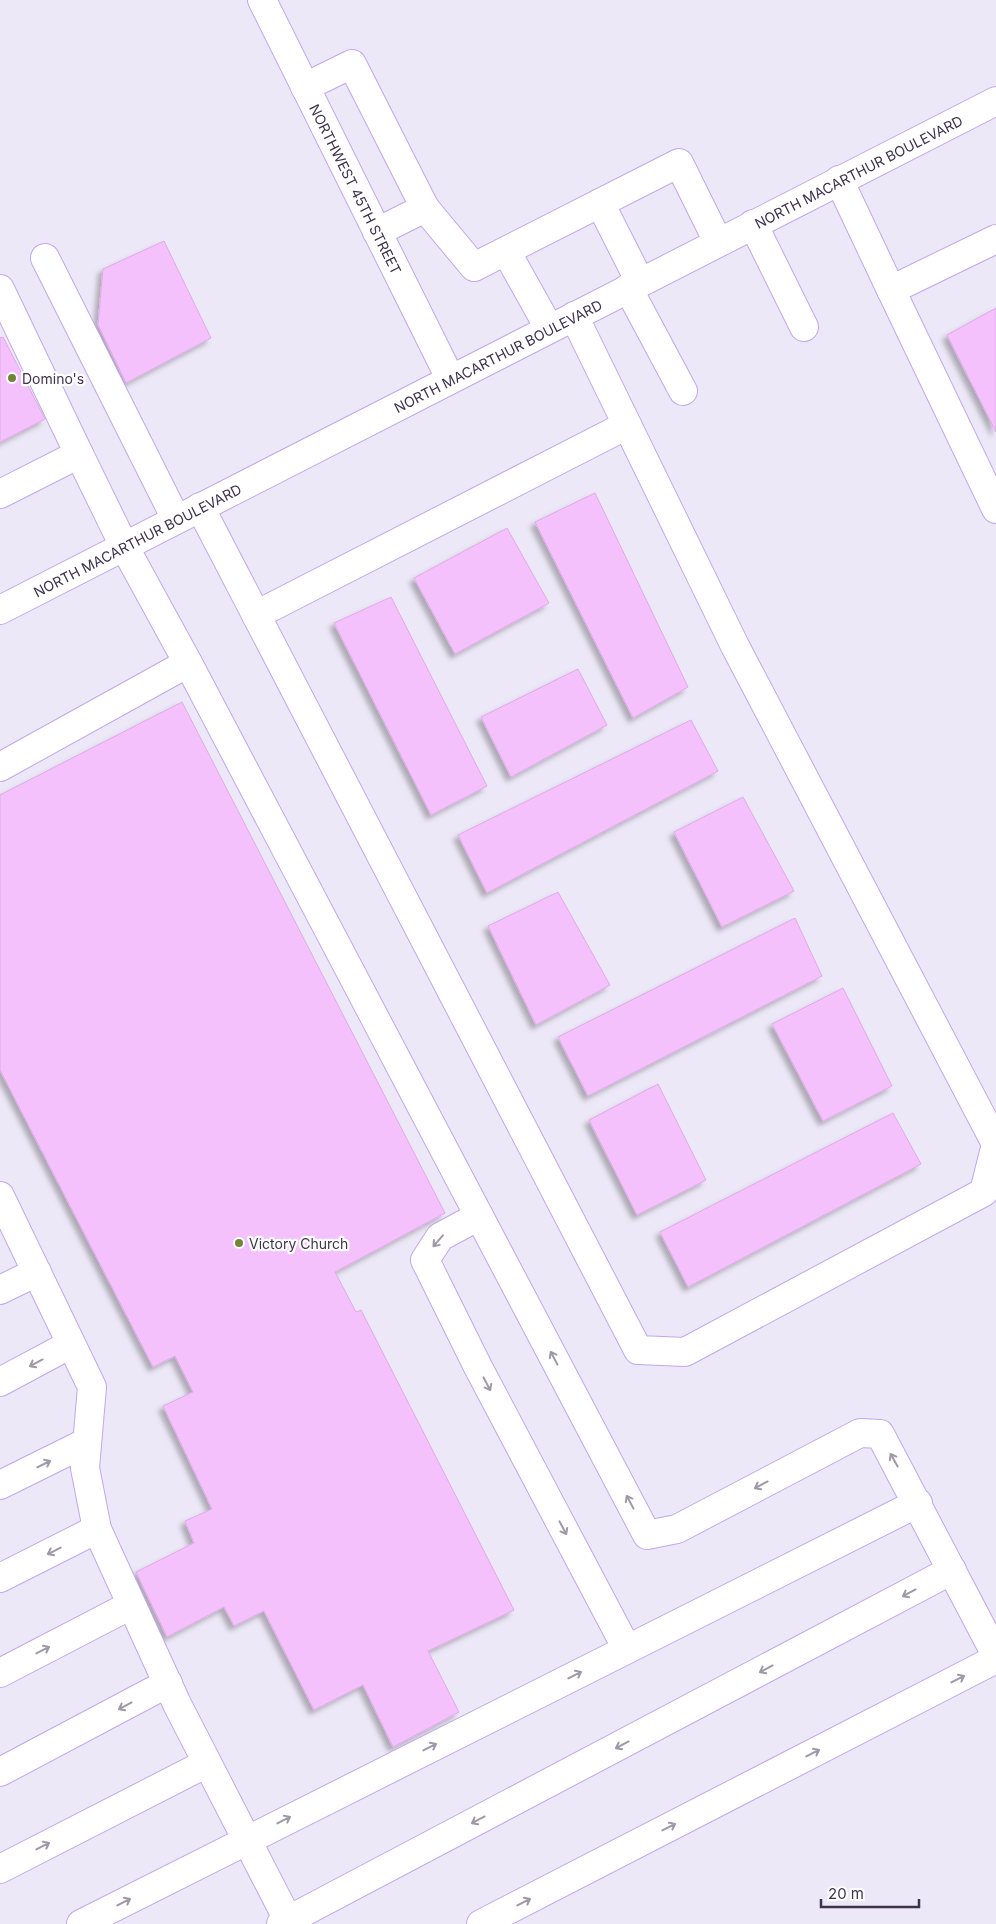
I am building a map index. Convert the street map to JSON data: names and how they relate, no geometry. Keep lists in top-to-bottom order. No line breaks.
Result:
{"streets":{"main road":["NORTH MACARTHUR BOULEVARD","NORTHWEST 45TH STREET"]},"crossings":[["NORTH MACARTHUR BOULEVARD","NORTHWEST 45TH STREET"]],"places":["Domino's","Victory Church"],"scale_bar":"20 m"}
